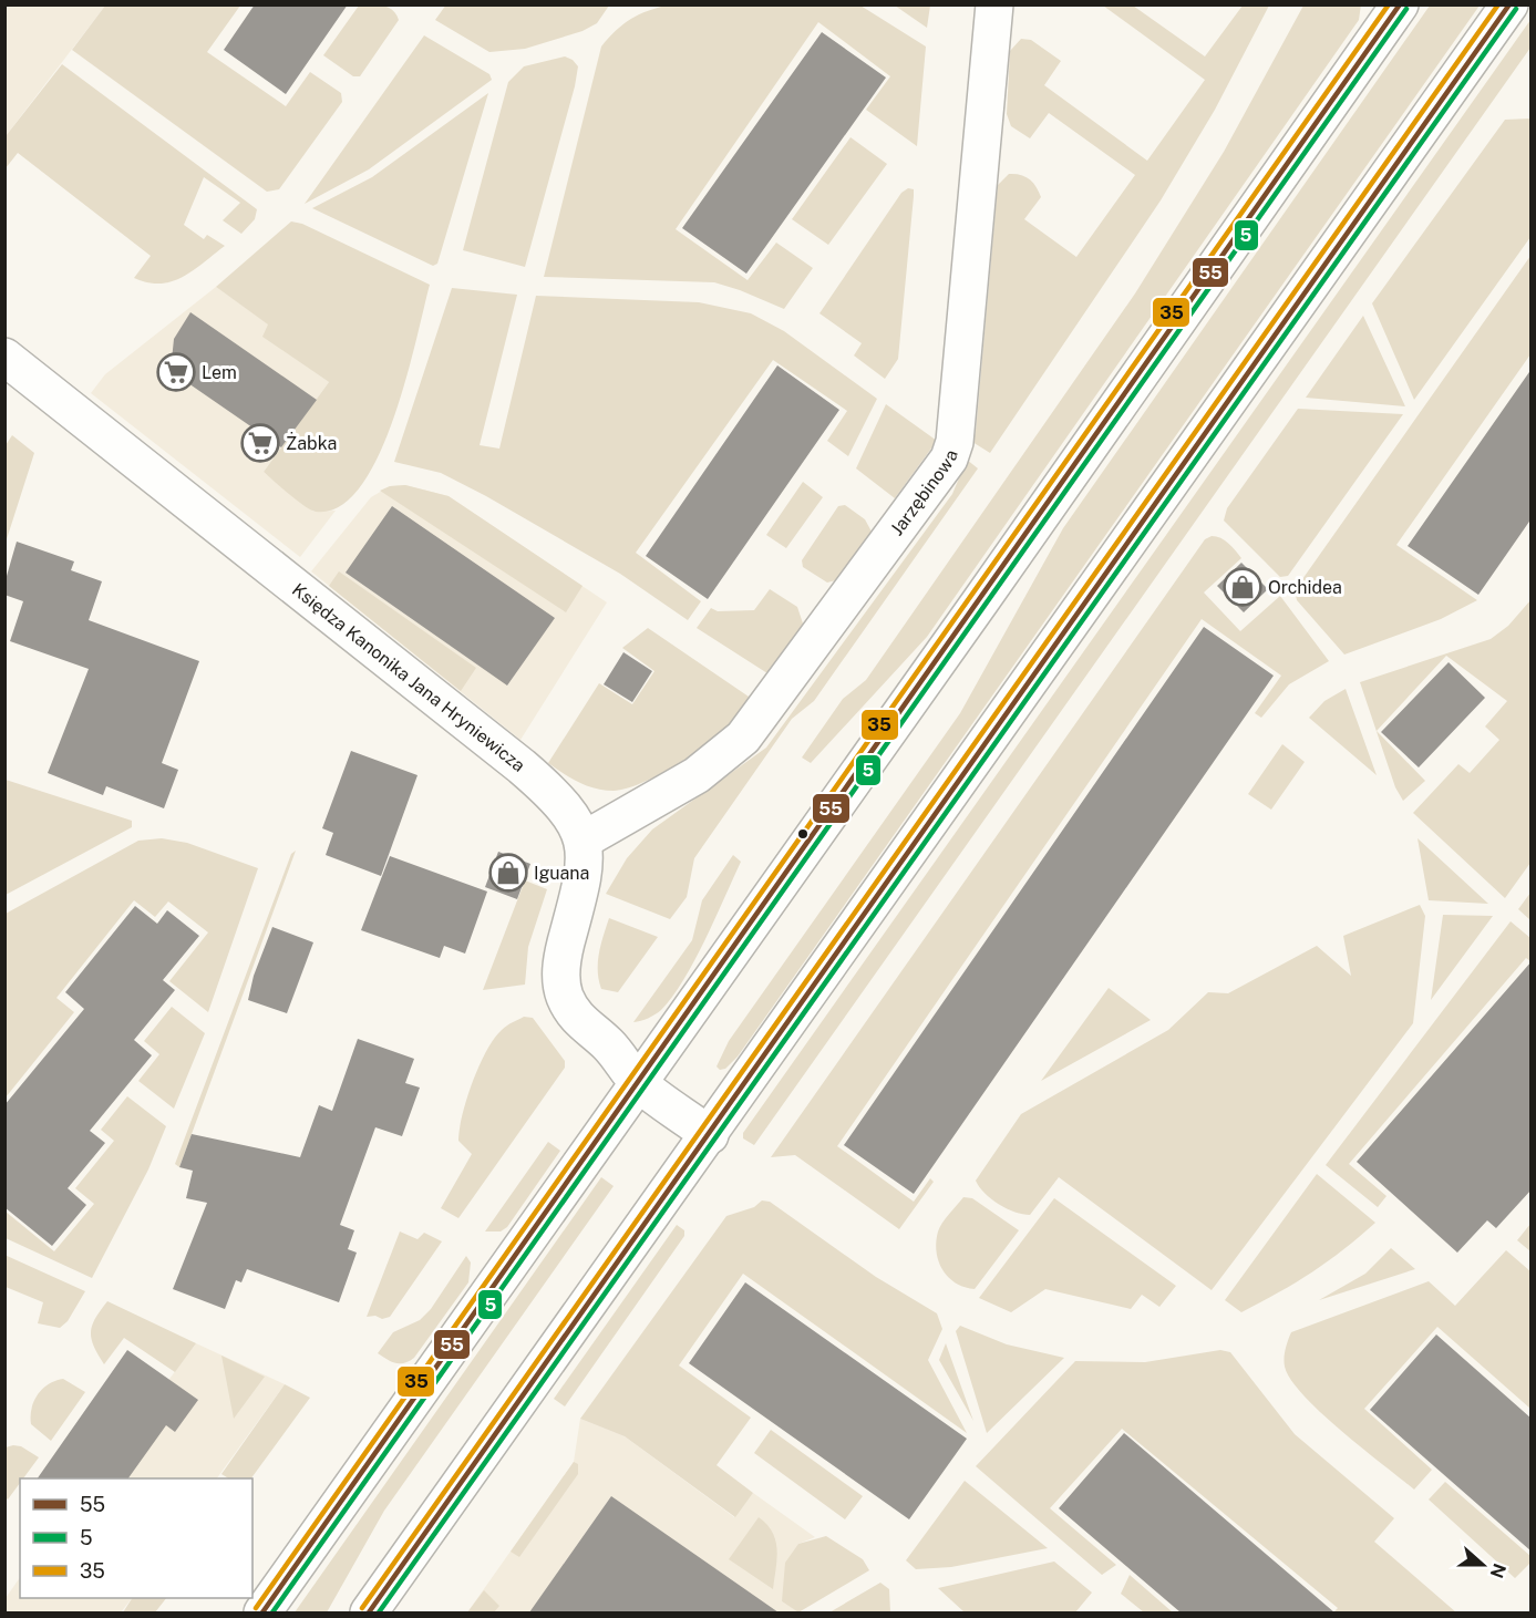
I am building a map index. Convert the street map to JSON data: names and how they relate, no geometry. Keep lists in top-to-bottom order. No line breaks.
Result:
{"streets":{"street":["Jarzębinowa","Księdza Kanonika Jana Hryniewicza"]},"crossings":[["Jarzębinowa","Księdza Kanonika Jana Hryniewicza"]],"places":{"supermarket":["Lem","Żabka"],"shop":["Orchidea","Iguana"]},"lines":["transit line 55","transit line 35","transit line 5"],"legend":["55","5","35"],"north":"right"}
